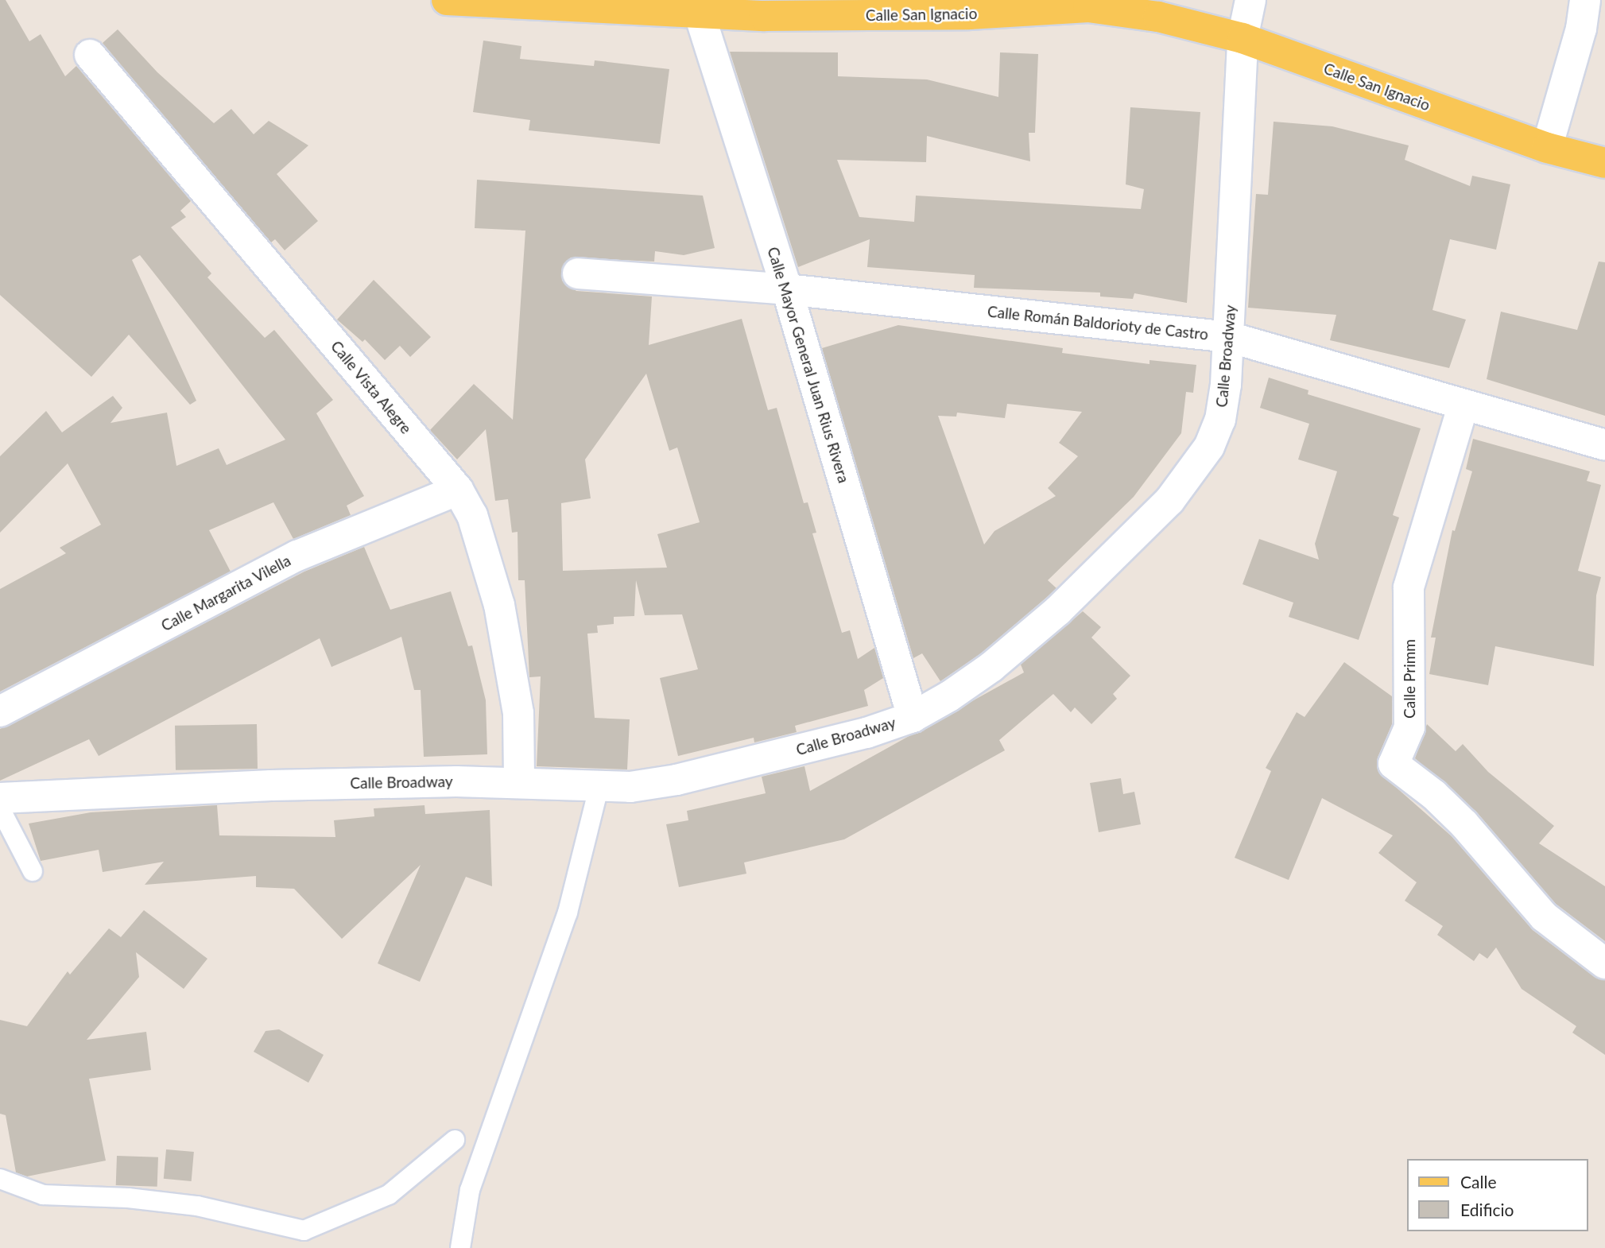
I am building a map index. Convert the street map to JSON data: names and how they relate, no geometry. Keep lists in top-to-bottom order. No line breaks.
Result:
{"streets":{"main road":["Calle San Ignacio"],"street":["Calle Román Baldorioty de Castro","Calle Broadway","Calle Mayor General Juan Rius Rivera","Calle Vista Alegre","Calle Margarita Vilella","Calle Primm"]},"crossings":[["Calle San Ignacio","Calle Broadway"],["Calle San Ignacio","Calle Mayor General Juan Rius Rivera"],["Calle Román Baldorioty de Castro","Calle Broadway"],["Calle Román Baldorioty de Castro","Calle Mayor General Juan Rius Rivera"],["Calle Román Baldorioty de Castro","Calle Primm"],["Calle Broadway","Calle Mayor General Juan Rius Rivera"],["Calle Broadway","Calle Vista Alegre"],["Calle Vista Alegre","Calle Margarita Vilella"]],"legend":["Calle","Edificio"]}
